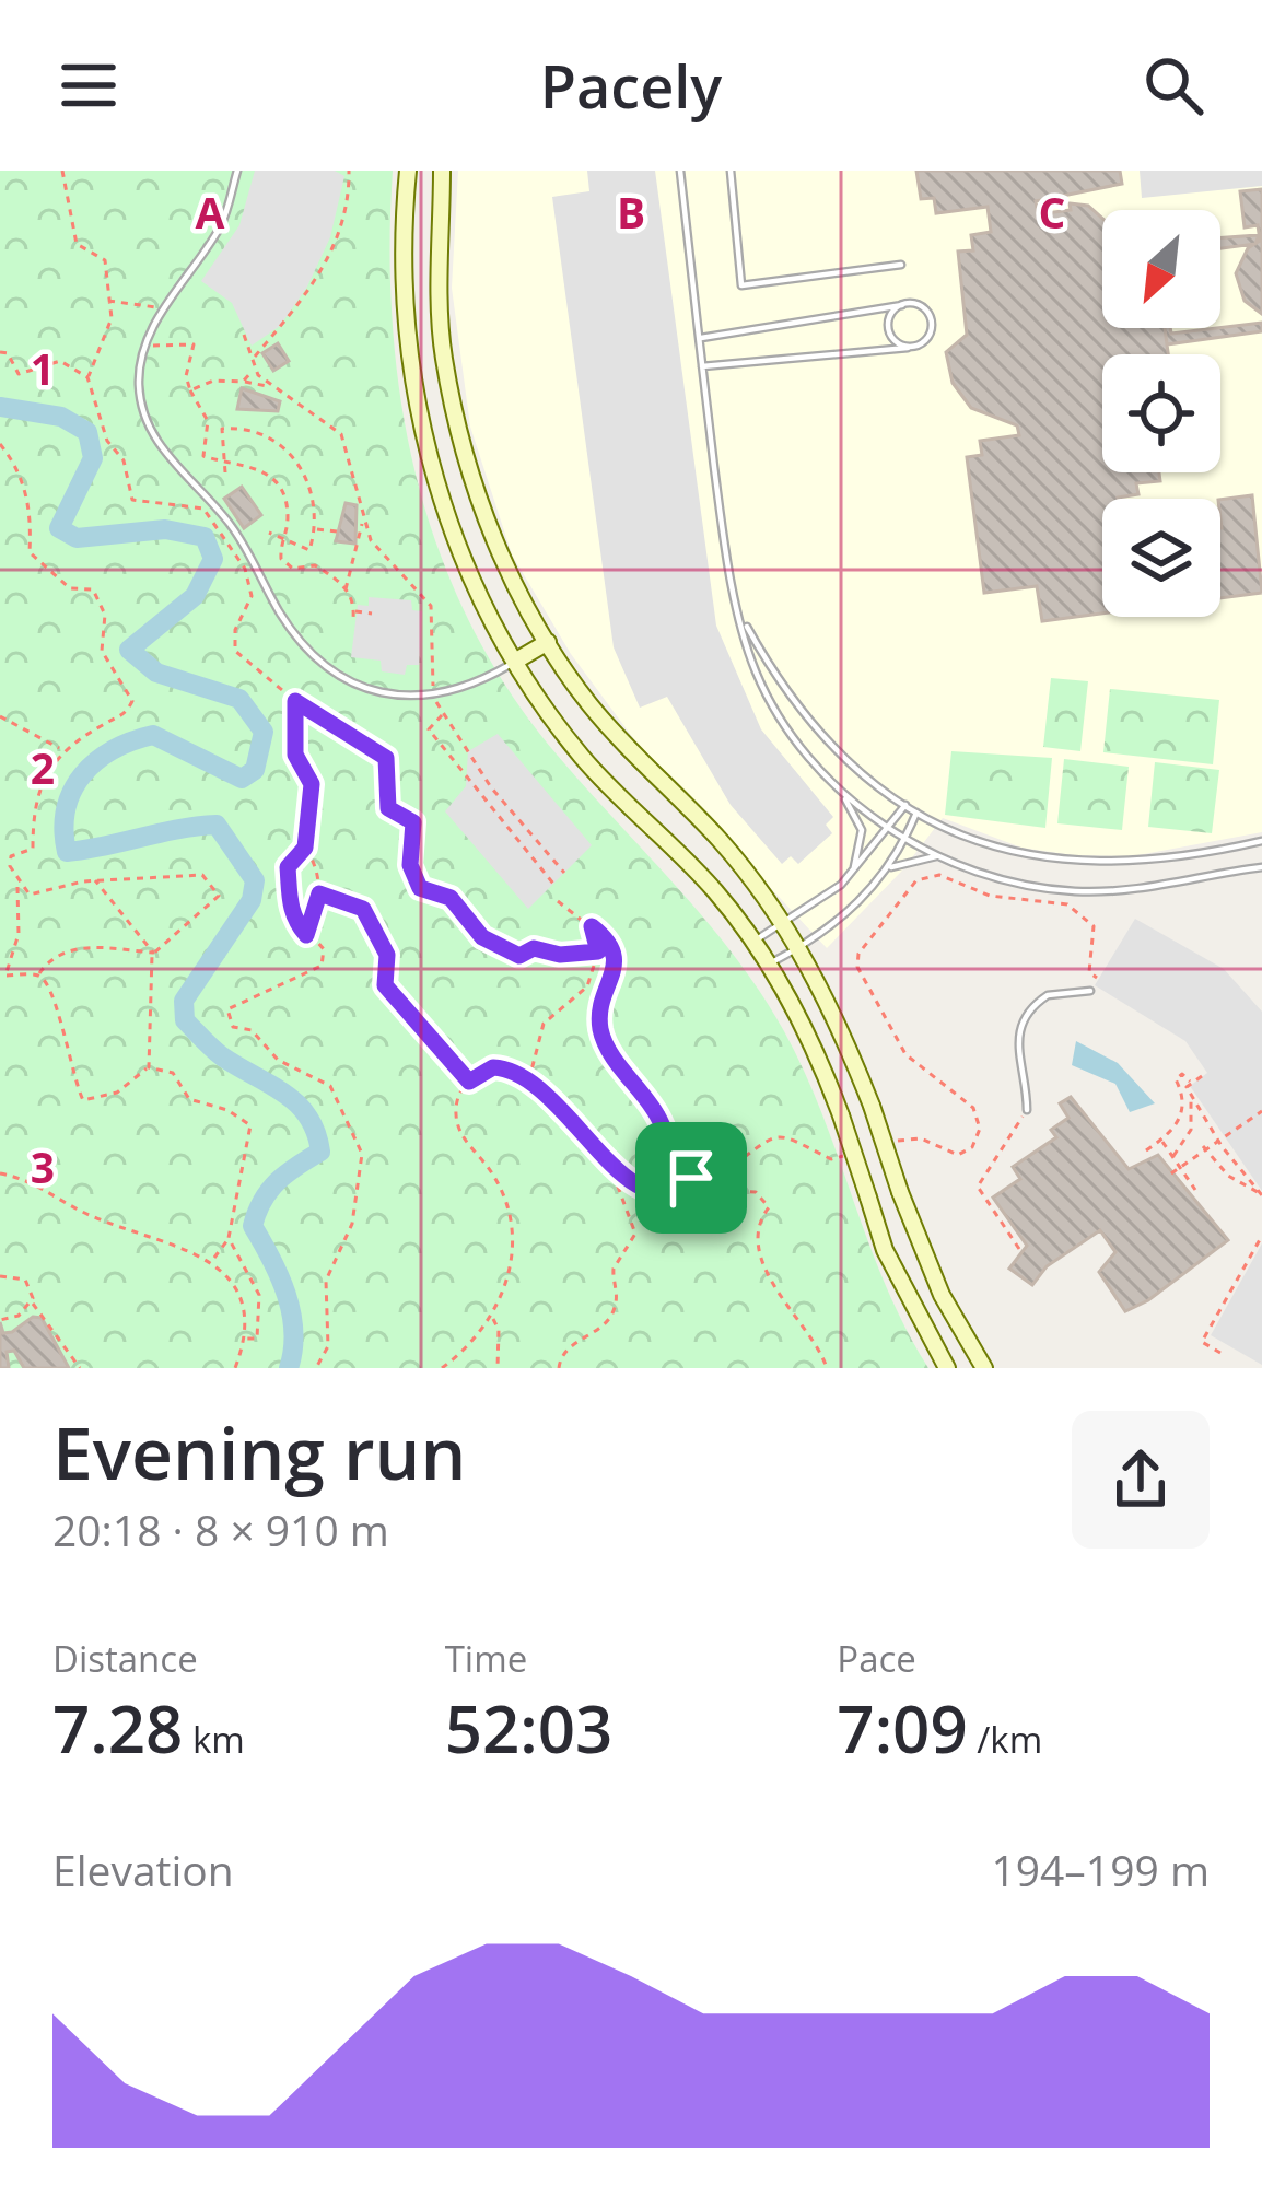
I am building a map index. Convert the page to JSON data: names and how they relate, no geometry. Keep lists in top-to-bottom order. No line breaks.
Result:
{"north":"bottom left","page":{"header":"Pacely","heading":["Evening run","20:18 · 8 × 910 m"],"stats":[["Distance","7.28 km"],["Time","52:03"],["Pace","7:09 /km"]],"chart":["Elevation","194–199 m"]},"grid":{"columns":["A","B","C"],"rows":["1","2","3"]}}
